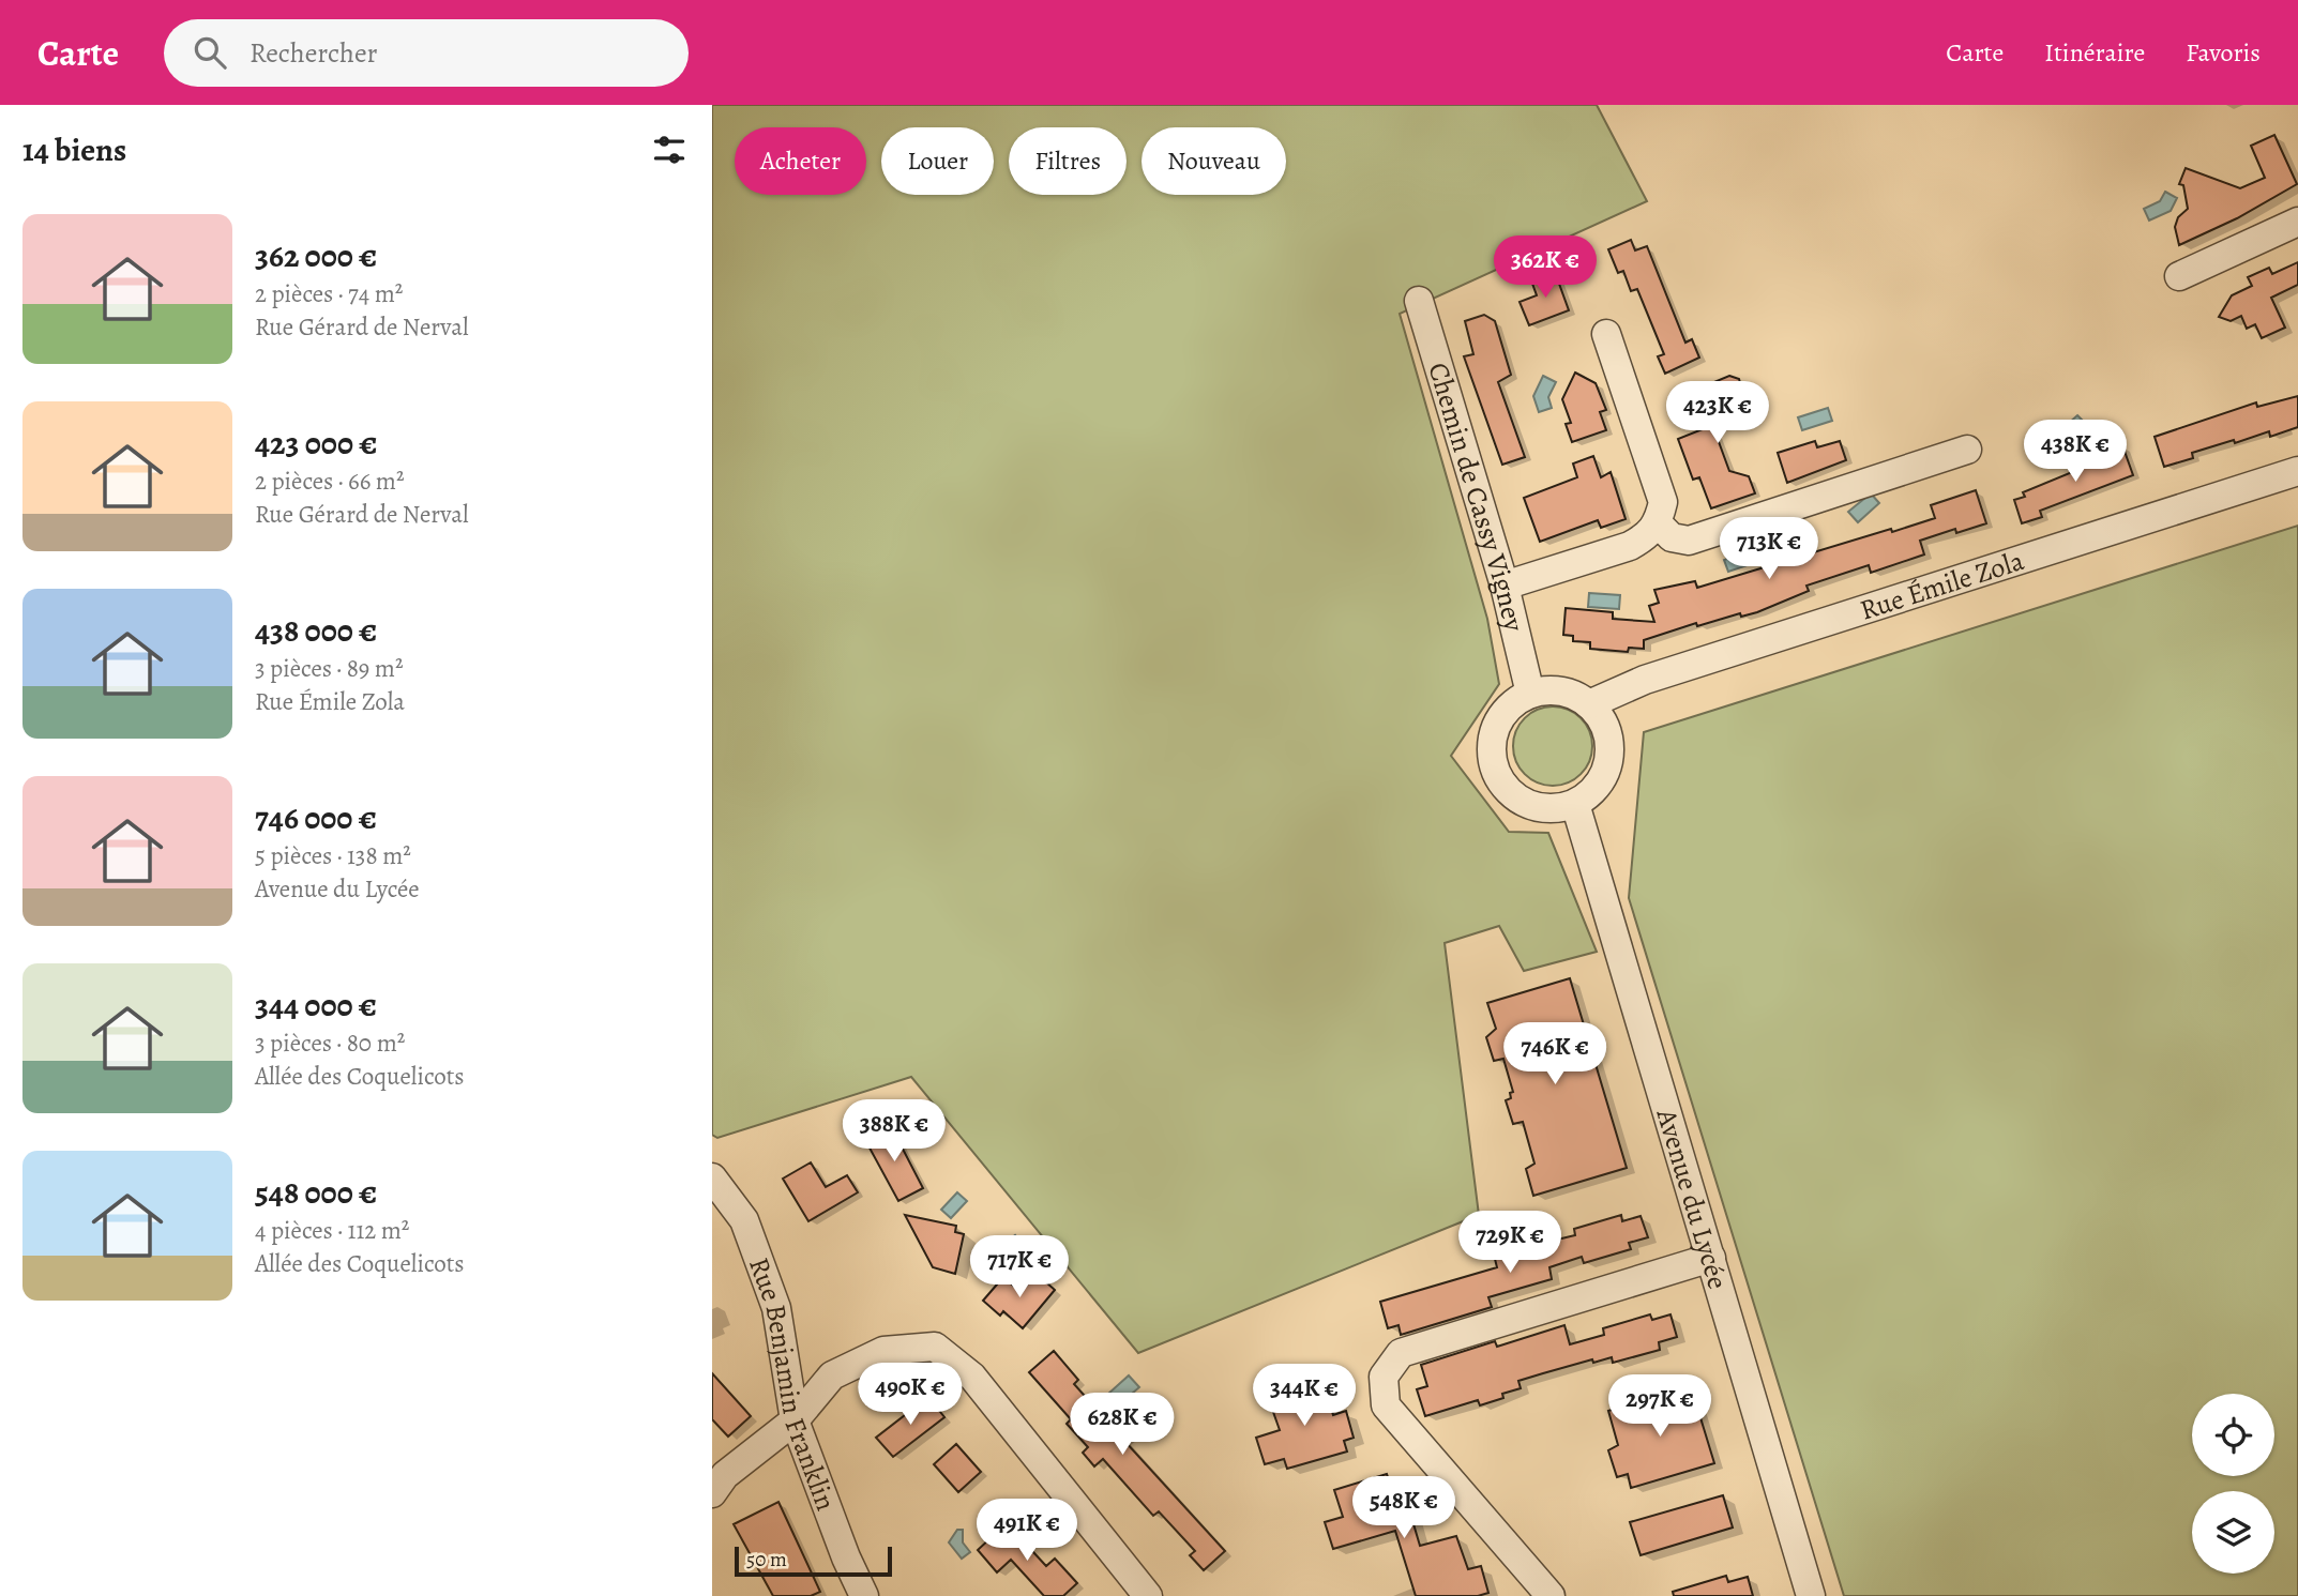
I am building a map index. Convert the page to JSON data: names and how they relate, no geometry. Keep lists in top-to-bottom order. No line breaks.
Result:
{"streets":{"street":["Chemin de Cassy Vigney","Rue Émile Zola","Avenue du Lycée","Rue Benjamin Franklin"]},"crossings":[["Chemin de Cassy Vigney","Rue Émile Zola"],["Chemin de Cassy Vigney","Avenue du Lycée"],["Rue Émile Zola","Avenue du Lycée"]],"scale_bar":"50 m","page":{"header":"Carte","search":"Rechercher","nav":["Carte","Itinéraire","Favoris"],"heading":"14 biens","chip":["Acheter","Louer","Filtres","Nouveau"],"list":[{"name":"362 000 €","note":"2 pièces · 74 m² · Rue Gérard de Nerval"},{"name":"423 000 €","note":"2 pièces · 66 m² · Rue Gérard de Nerval"},{"name":"438 000 €","note":"3 pièces · 89 m² · Rue Émile Zola"},{"name":"746 000 €","note":"5 pièces · 138 m² · Avenue du Lycée"},{"name":"344 000 €","note":"3 pièces · 80 m² · Allée des Coquelicots"},{"name":"548 000 €","note":"4 pièces · 112 m² · Allée des Coquelicots"}],"price":["362K €","423K €","438K €","713K €","746K €","388K €","729K €","717K €","490K €","344K €","297K €","628K €","548K €","491K €"],"scale":"50 m"}}
